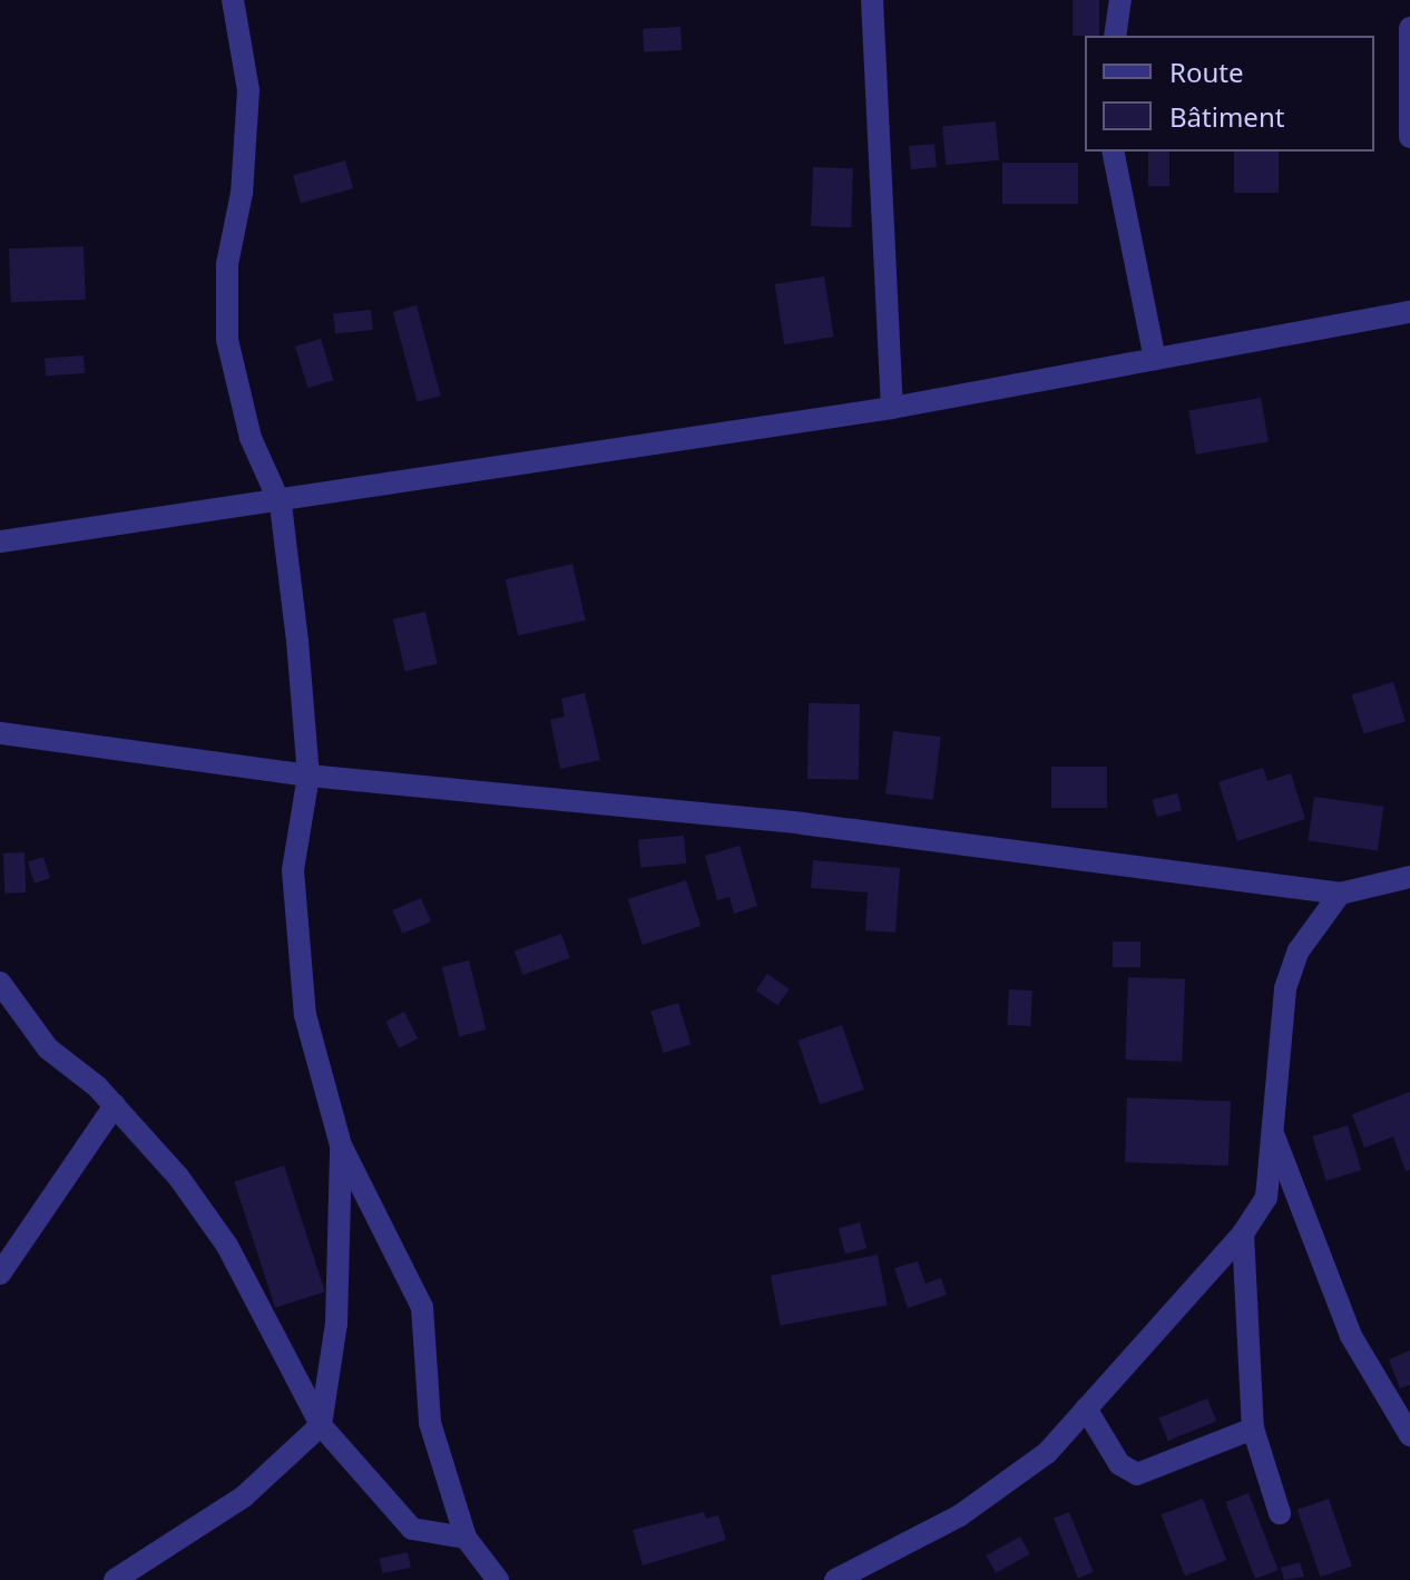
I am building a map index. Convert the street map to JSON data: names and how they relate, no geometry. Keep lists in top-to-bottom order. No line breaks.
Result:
{"legend":["Route","Bâtiment"]}
